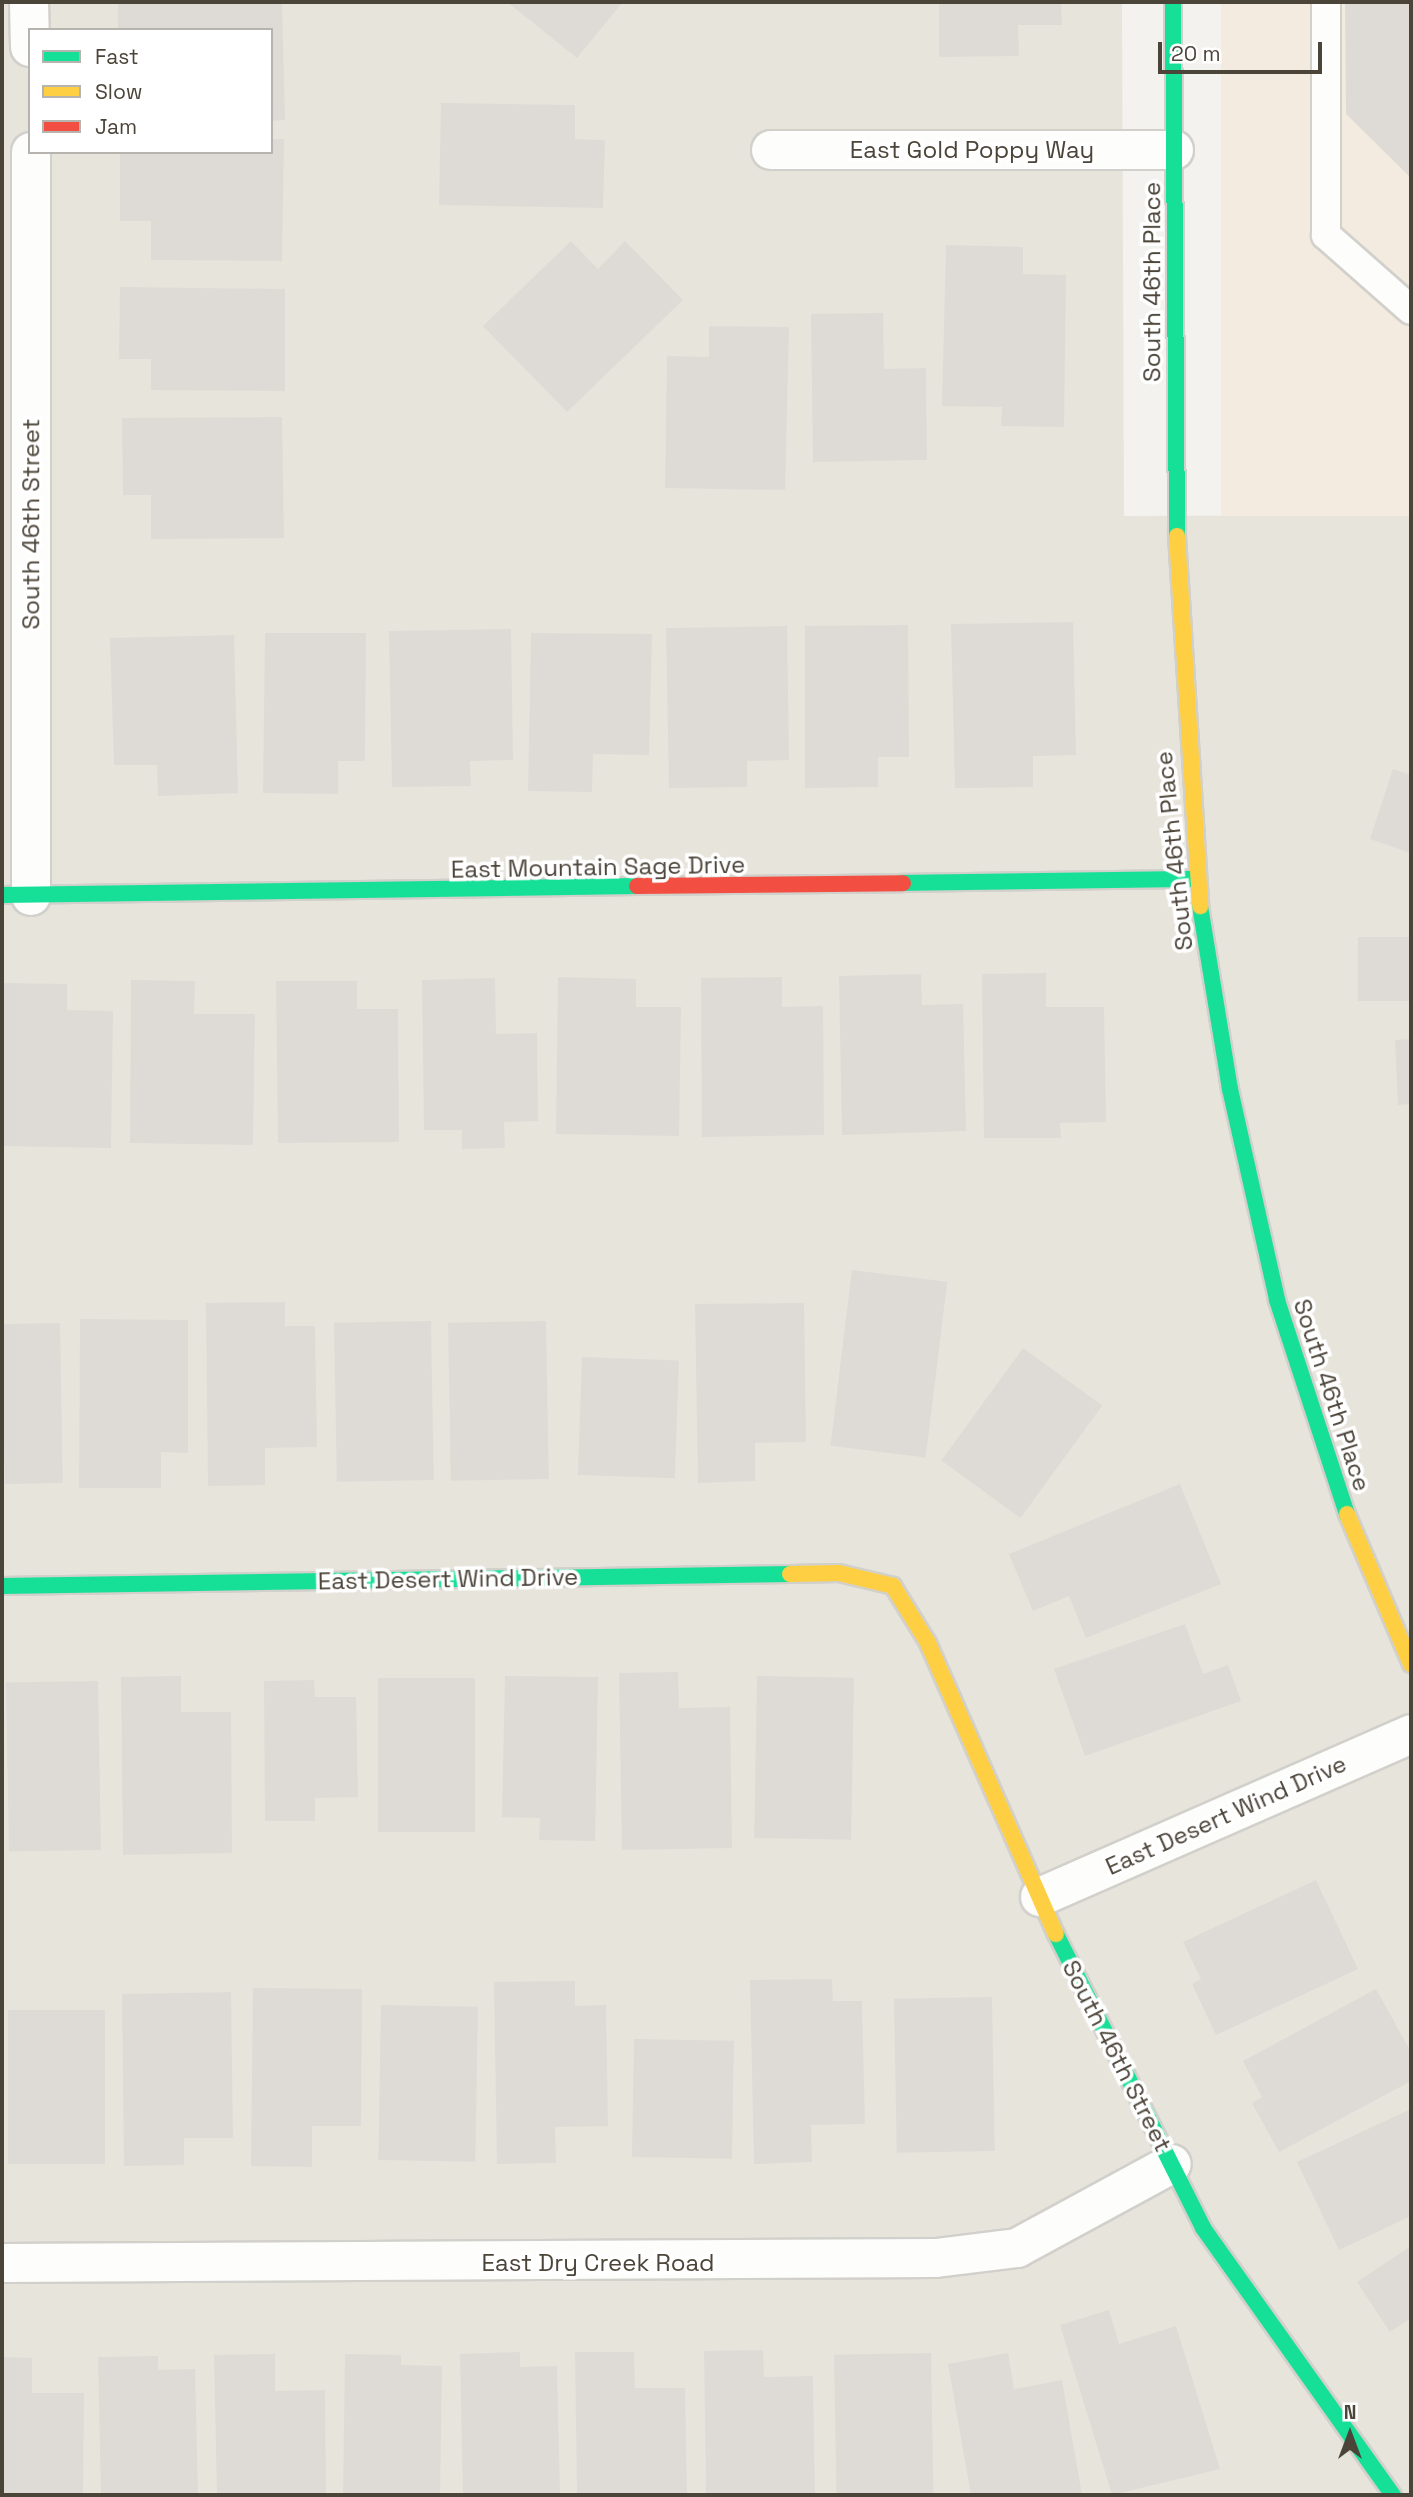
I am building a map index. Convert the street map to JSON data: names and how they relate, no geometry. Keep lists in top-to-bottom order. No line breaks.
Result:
{"streets":{"street":["East Gold Poppy Way","South 46th Place","South 46th Street","East Mountain Sage Drive","East Desert Wind Drive","East Dry Creek Road"]},"crossings":[["East Gold Poppy Way","South 46th Place"],["South 46th Place","East Mountain Sage Drive"],["South 46th Street","East Mountain Sage Drive"],["South 46th Street","East Desert Wind Drive"],["South 46th Street","East Dry Creek Road"]],"legend":["Fast","Slow","Jam"],"scale_bar":"20 m","north":"top"}
